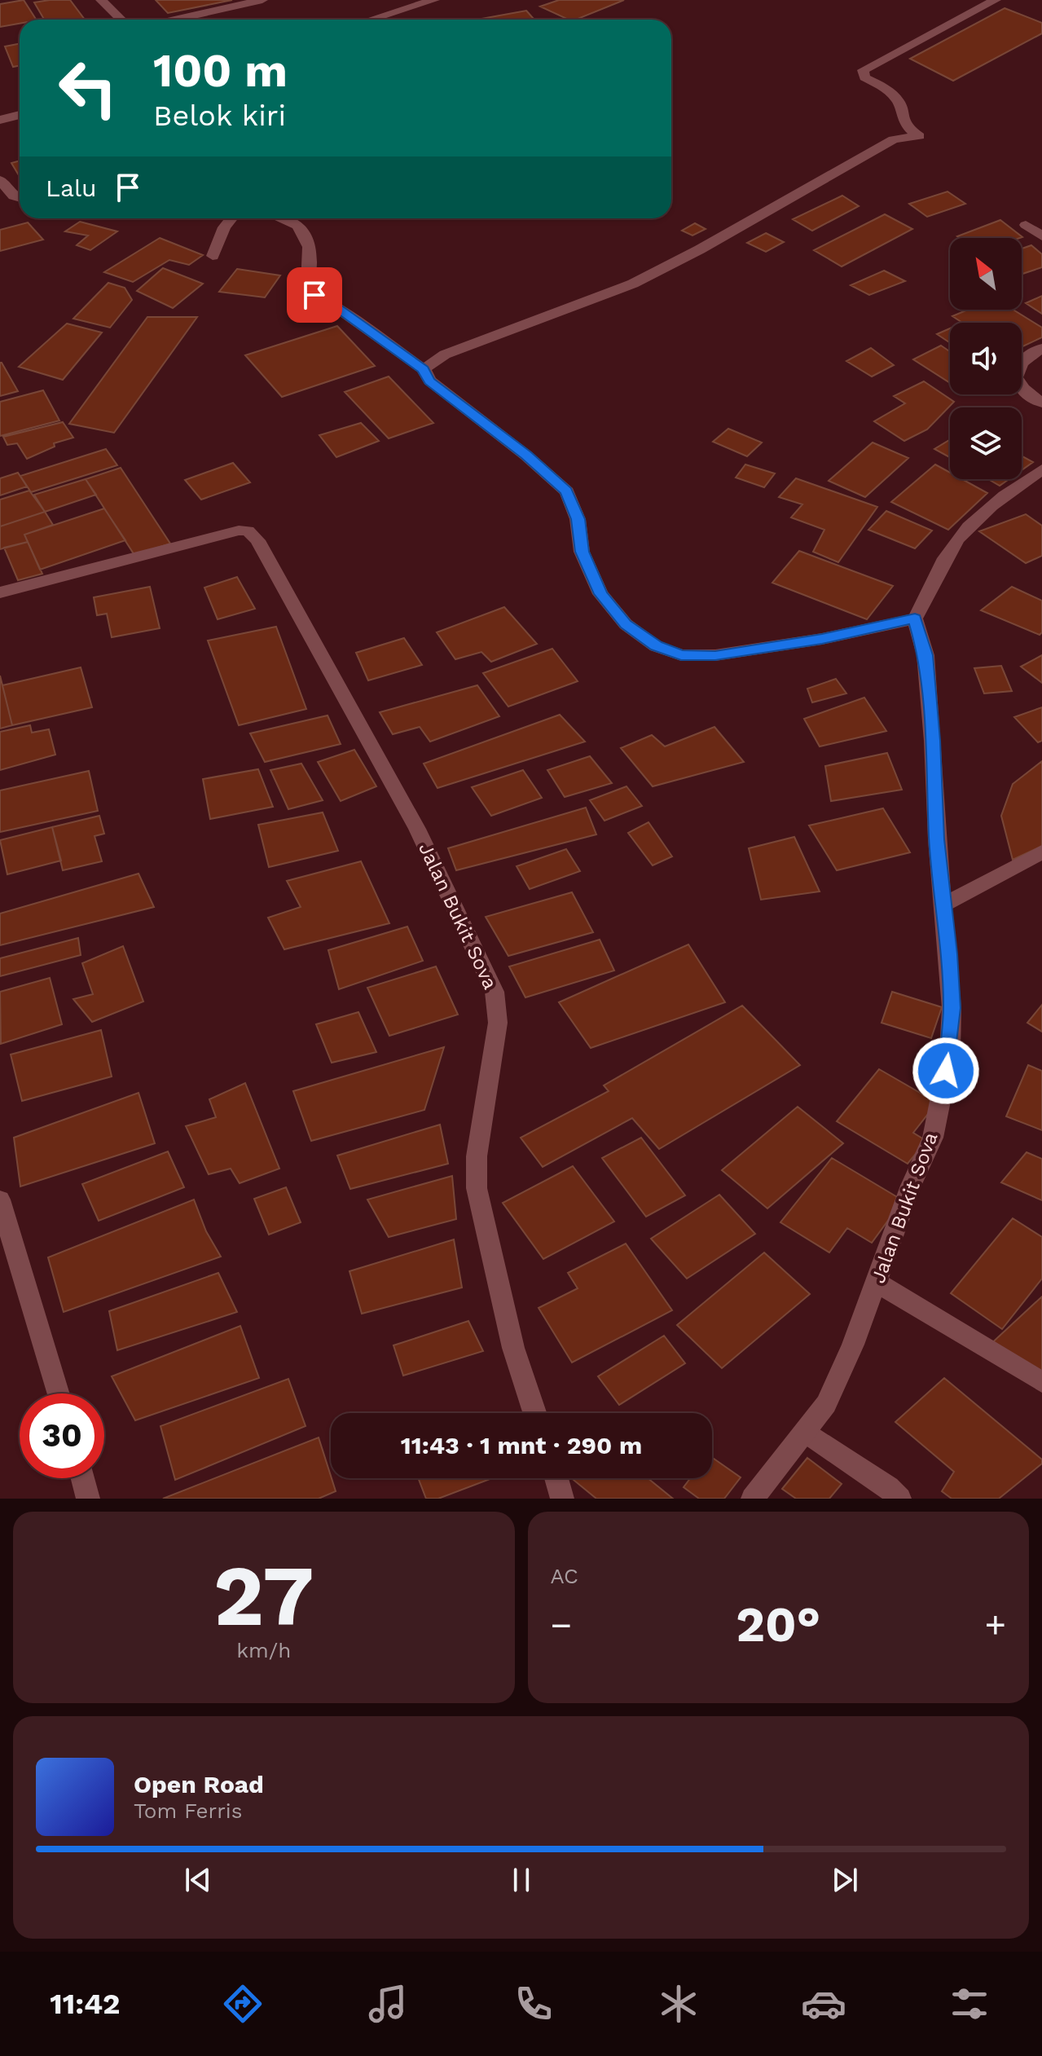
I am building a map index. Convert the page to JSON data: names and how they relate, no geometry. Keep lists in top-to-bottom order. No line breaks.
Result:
{"streets":{"street":["Jalan Bukit Sova"]},"north":"top left","page":{"turn":["100 m","Belok kiri"],"then":"Lalu","limit":"30","trip":"11:43 · 1 mnt · 290 m","tile":[["27","km/h"],"AC"],"heat":["−","20°","+"],"song":["Open Road","Tom Ferris"],"tabs":"11:42"}}
